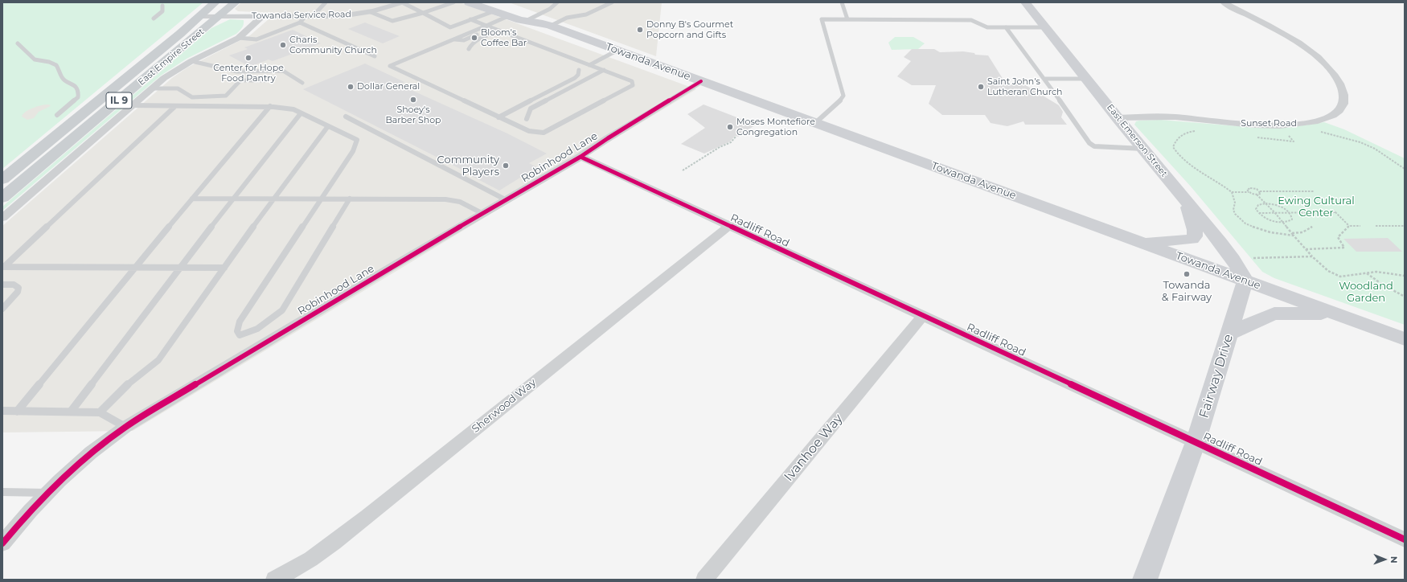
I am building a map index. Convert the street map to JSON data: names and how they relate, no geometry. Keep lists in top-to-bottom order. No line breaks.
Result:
{"streets":{"main road":["East Empire Street","Towanda Avenue","IL 9","East Emerson Street","Fairway Drive"],"street":["Towanda Service Road","Sunset Road","Robinhood Lane","Radliff Road","Sherwood Way","Ivanhoe Way"]},"crossings":[["Towanda Service Road","East Empire Street"],["Towanda Avenue","East Emerson Street"],["Towanda Avenue","Robinhood Lane"],["Towanda Avenue","Fairway Drive"],["Sunset Road","East Emerson Street"],["East Emerson Street","Fairway Drive"],["Robinhood Lane","Radliff Road"],["Radliff Road","Fairway Drive"],["Radliff Road","Sherwood Way"],["Radliff Road","Ivanhoe Way"]],"parks":["Ewing Cultural Center","Woodland Garden"],"places":["Donny B's Gourmet Popcorn and Gifts","Bloom's Coffee Bar","Charis Community Church","Center for Hope Food Pantry","Dollar General","Saint John's Lutheran Church","Shoey's Barber Shop","Moses Montefiore Congregation","Community Players","Towanda & Fairway"],"north":"right"}
